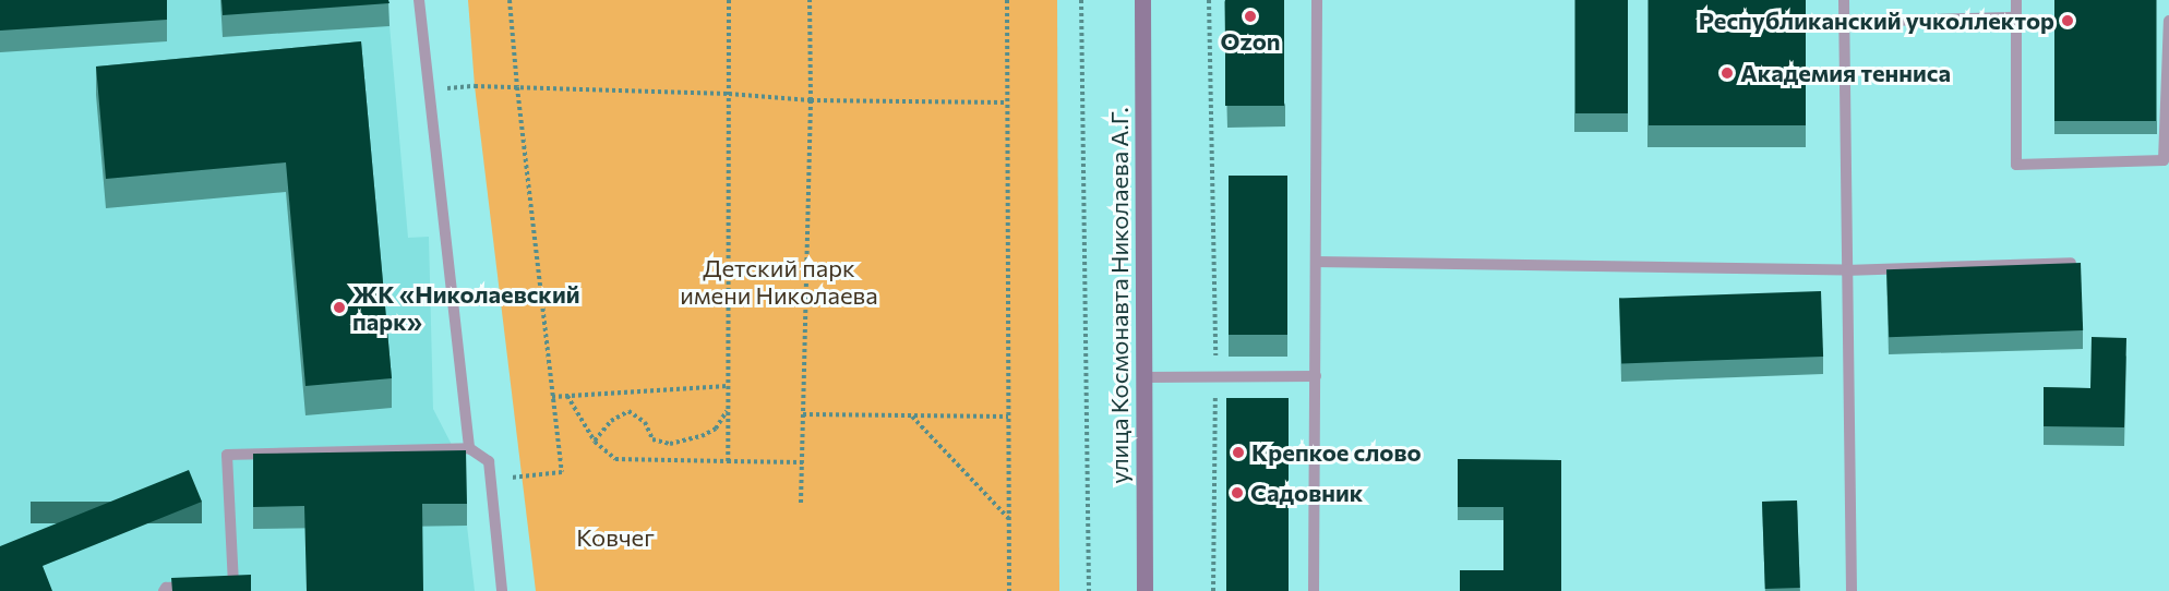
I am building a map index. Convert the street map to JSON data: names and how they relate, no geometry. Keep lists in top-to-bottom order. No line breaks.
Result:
{"streets":{"street":["улица Космонавта Николаева А.Г."]},"parks":["Детский парк имени Николаева","Ковчег"],"places":["Ozon","Республиканский учколлектор","Академия тенниса","ЖК «Николаевский парк»","Крепкое слово","Садовник"]}
